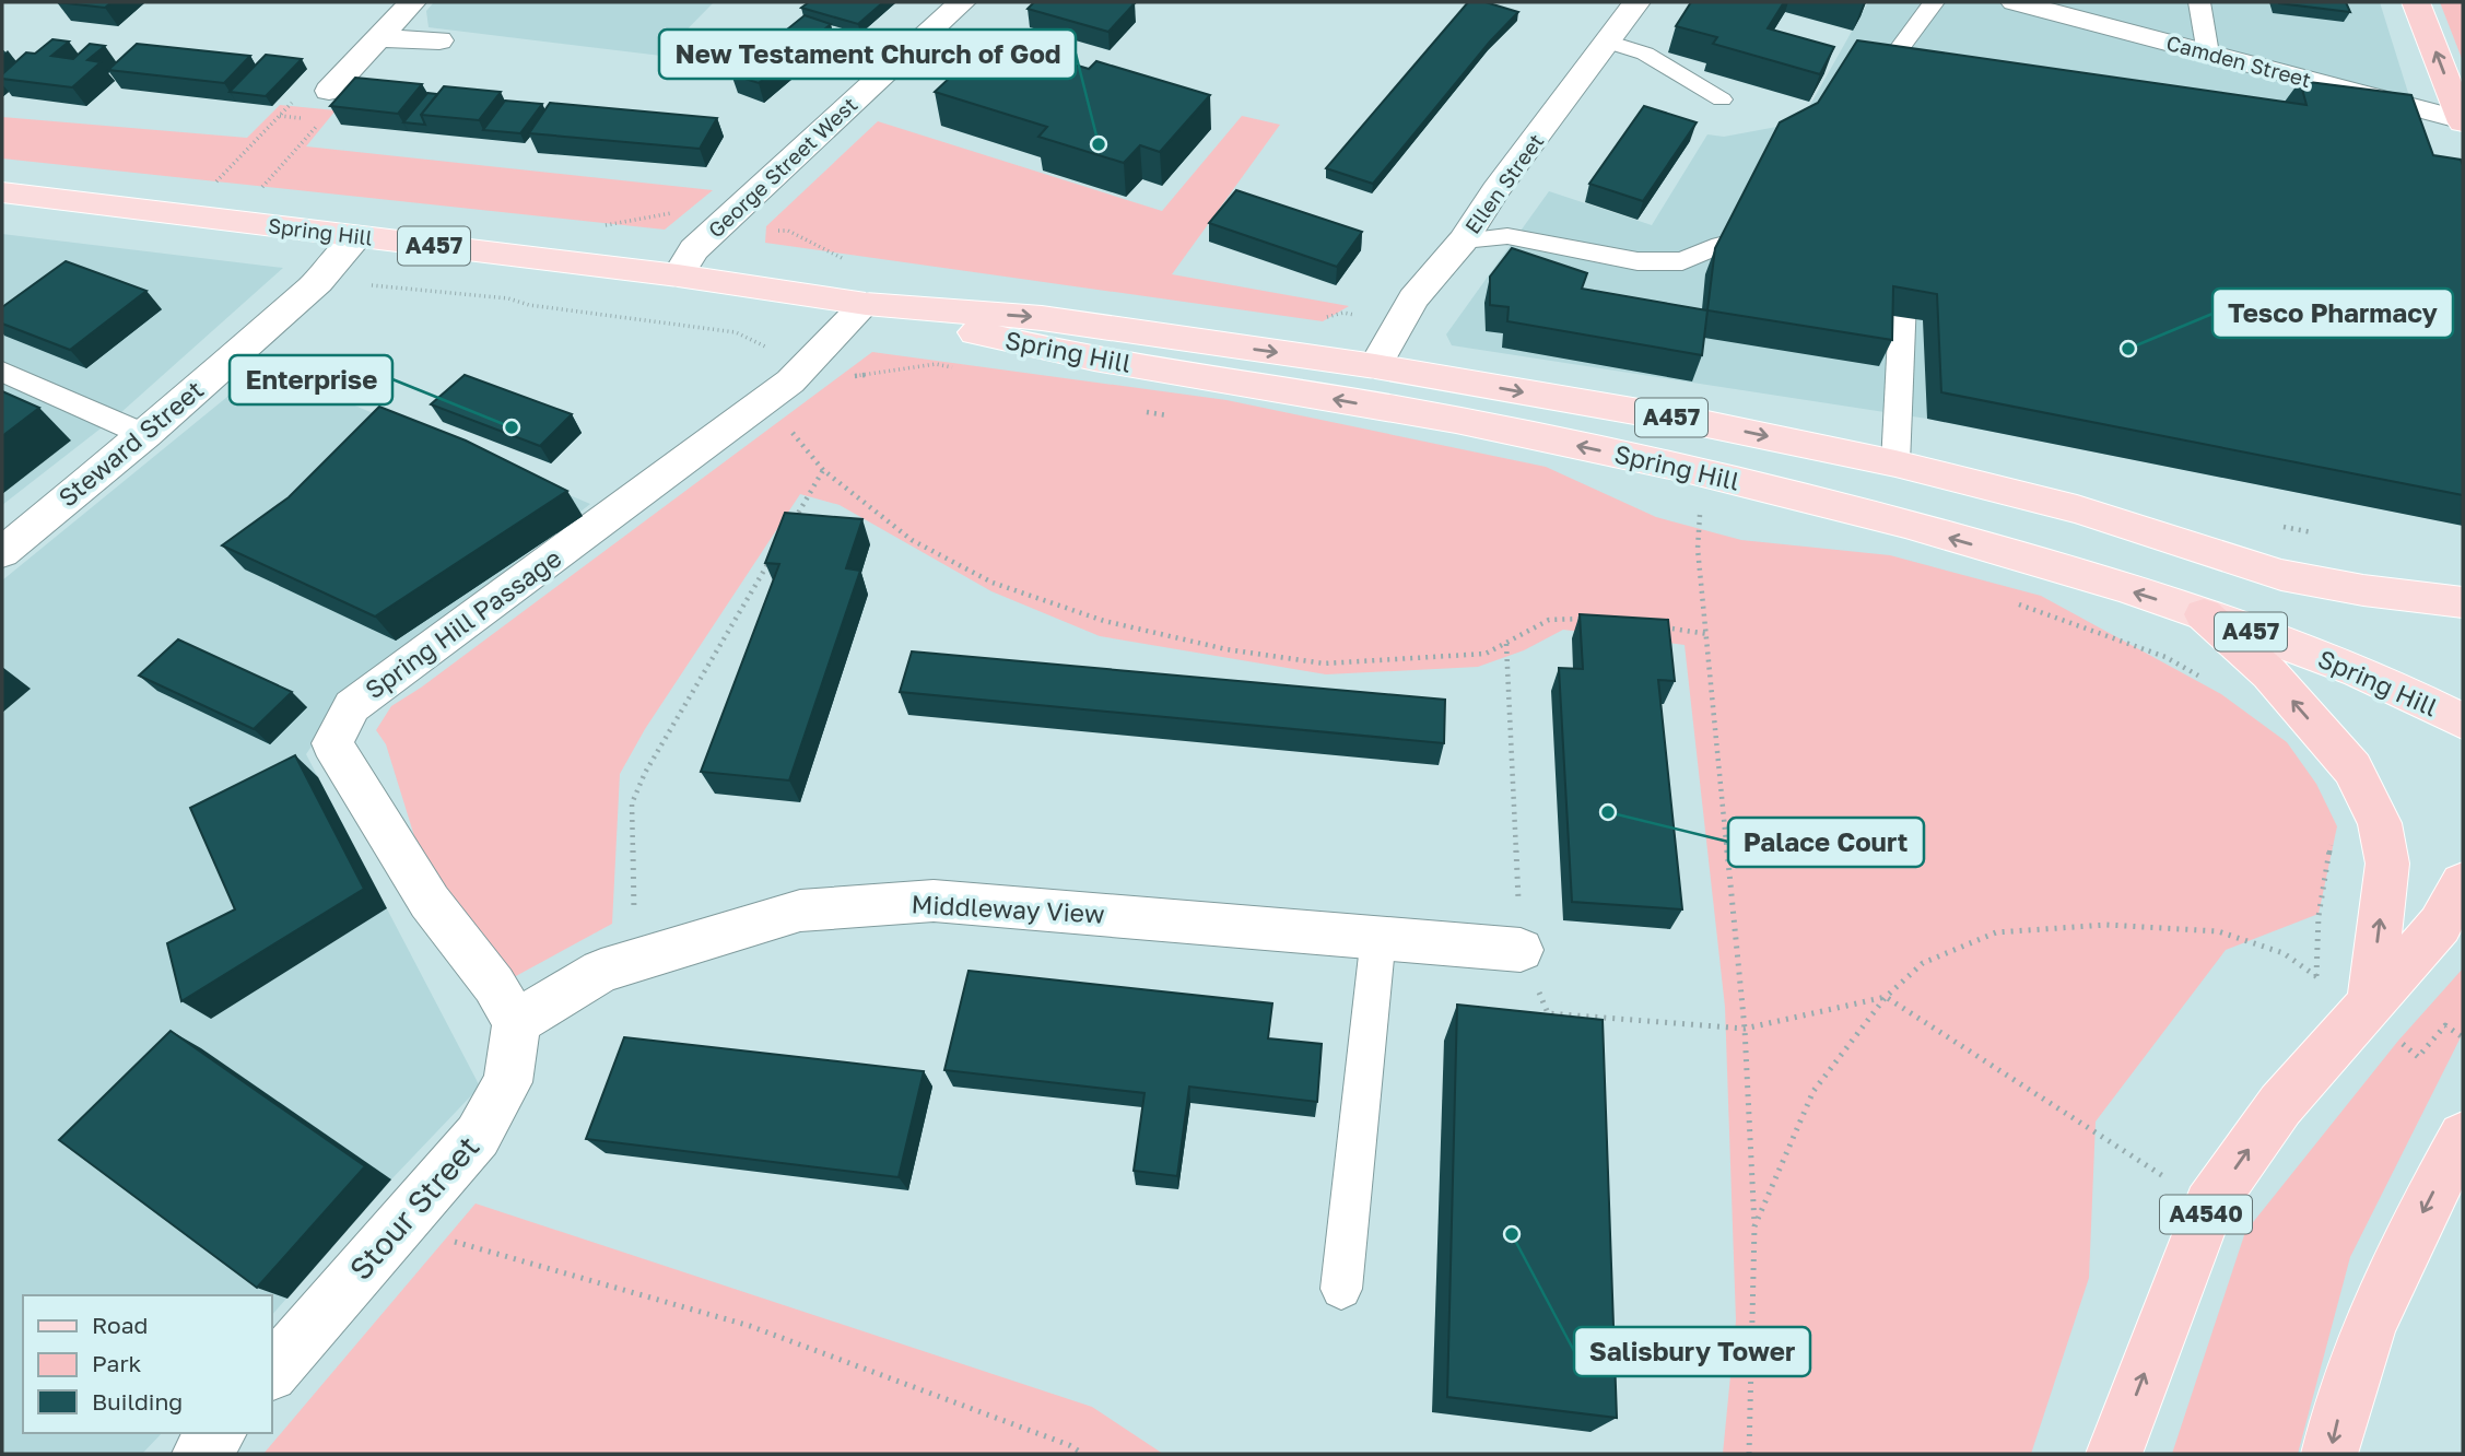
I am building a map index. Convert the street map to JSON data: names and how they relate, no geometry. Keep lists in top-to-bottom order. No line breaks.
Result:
{"streets":{"highway":["A4540"],"main road":["Spring Hill","A457"],"street":["Camden Street","George Street West","Ellen Street","Steward Street","Spring Hill Passage","Middleway View","Stour Street"]},"crossings":[["George Street West","Spring Hill"],["Ellen Street","Spring Hill"],["Spring Hill","Steward Street"],["Spring Hill","Spring Hill Passage"],["Spring Hill Passage","Middleway View"],["Spring Hill Passage","Stour Street"],["Middleway View","Stour Street"]],"places":["New Testament Church of God","Tesco Pharmacy","Enterprise","Palace Court","Salisbury Tower"],"legend":["Road","Park","Building"]}
